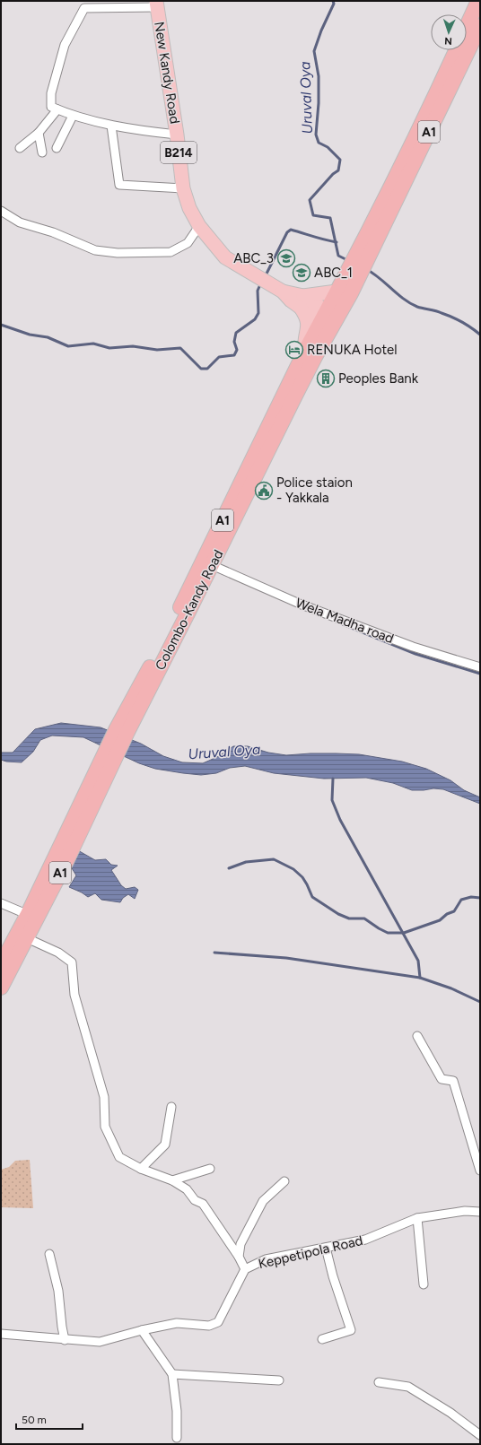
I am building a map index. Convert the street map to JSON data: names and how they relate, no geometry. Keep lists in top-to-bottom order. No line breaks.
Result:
{"streets":{"highway":["A1","Colombo-Kandy Road"],"main road":["New Kandy Road","B214"],"street":["Wela Madha road","Keppetipola Road"]},"crossings":[["New Kandy Road","Colombo-Kandy Road"],["A1","Colombo-Kandy Road"],["Colombo-Kandy Road","Wela Madha road"]],"water":["Uruval Oya"],"places":{"school or university":["ABC_3","ABC_1"],"hotel":["RENUKA Hotel"],"building":["Peoples Bank"],"public building":["Police staion - Yakkala"]},"scale_bar":"50 m","north":"bottom"}
